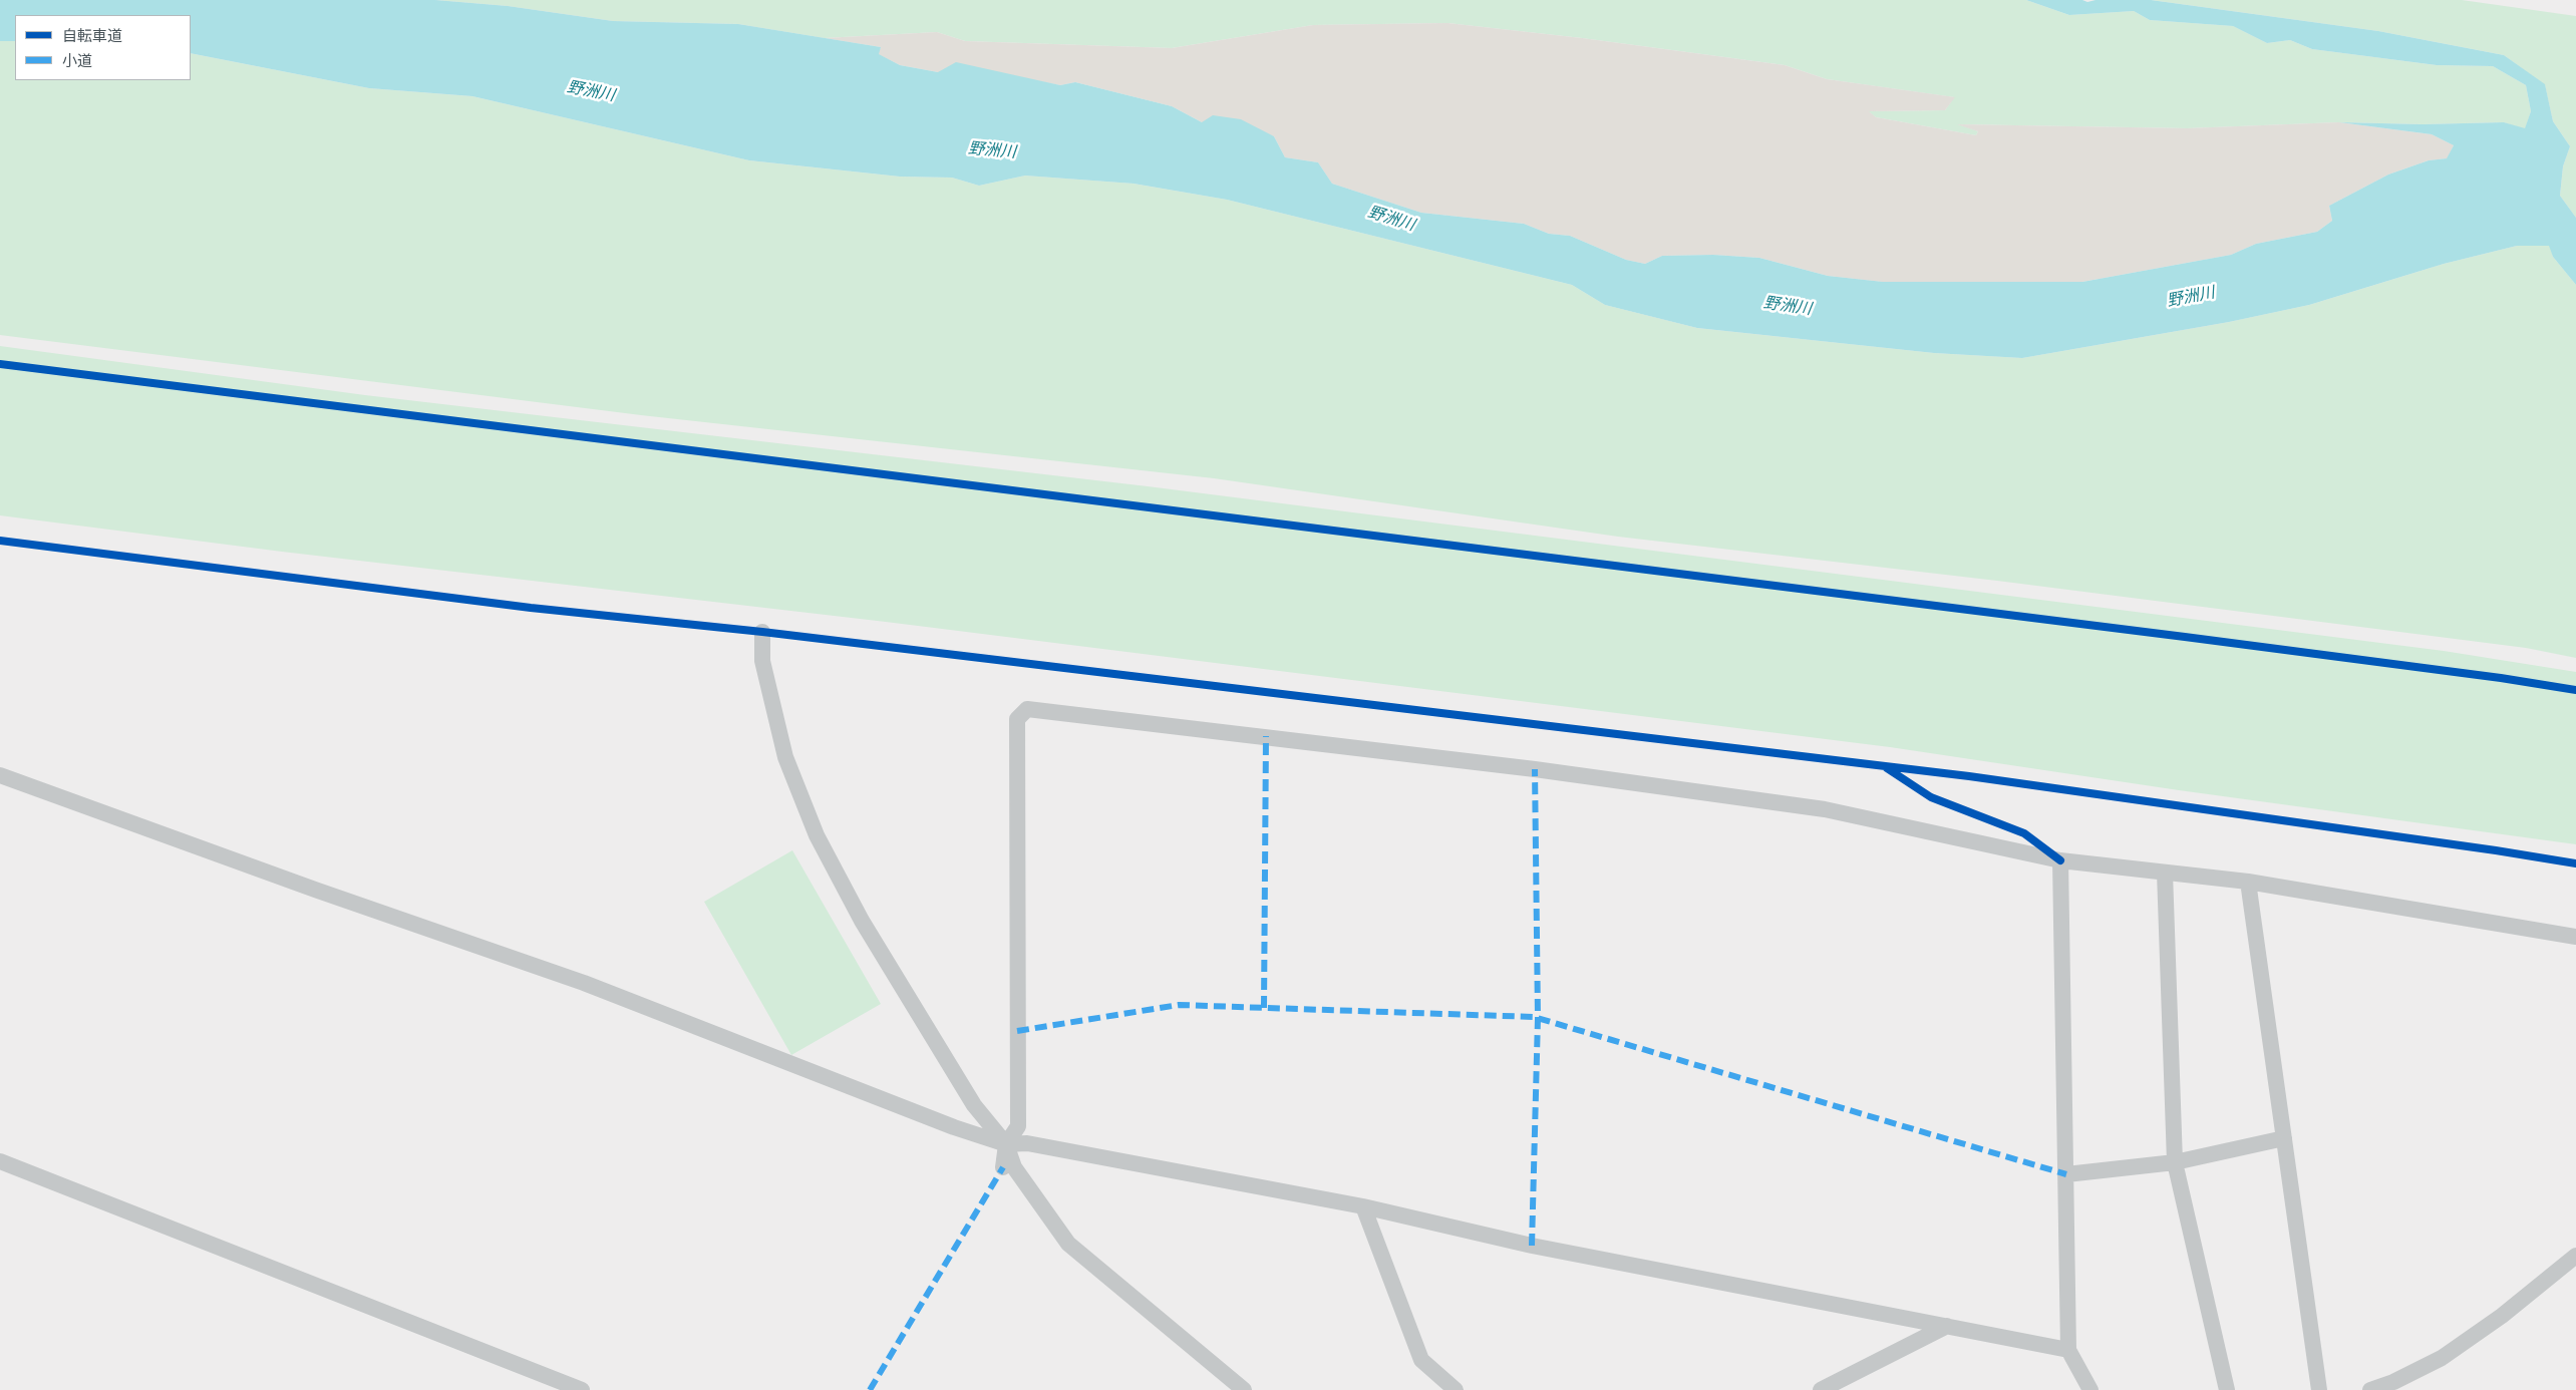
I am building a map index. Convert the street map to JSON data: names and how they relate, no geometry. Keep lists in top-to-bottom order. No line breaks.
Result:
{"water":["野洲川"],"legend":["自転車道","小道"]}
